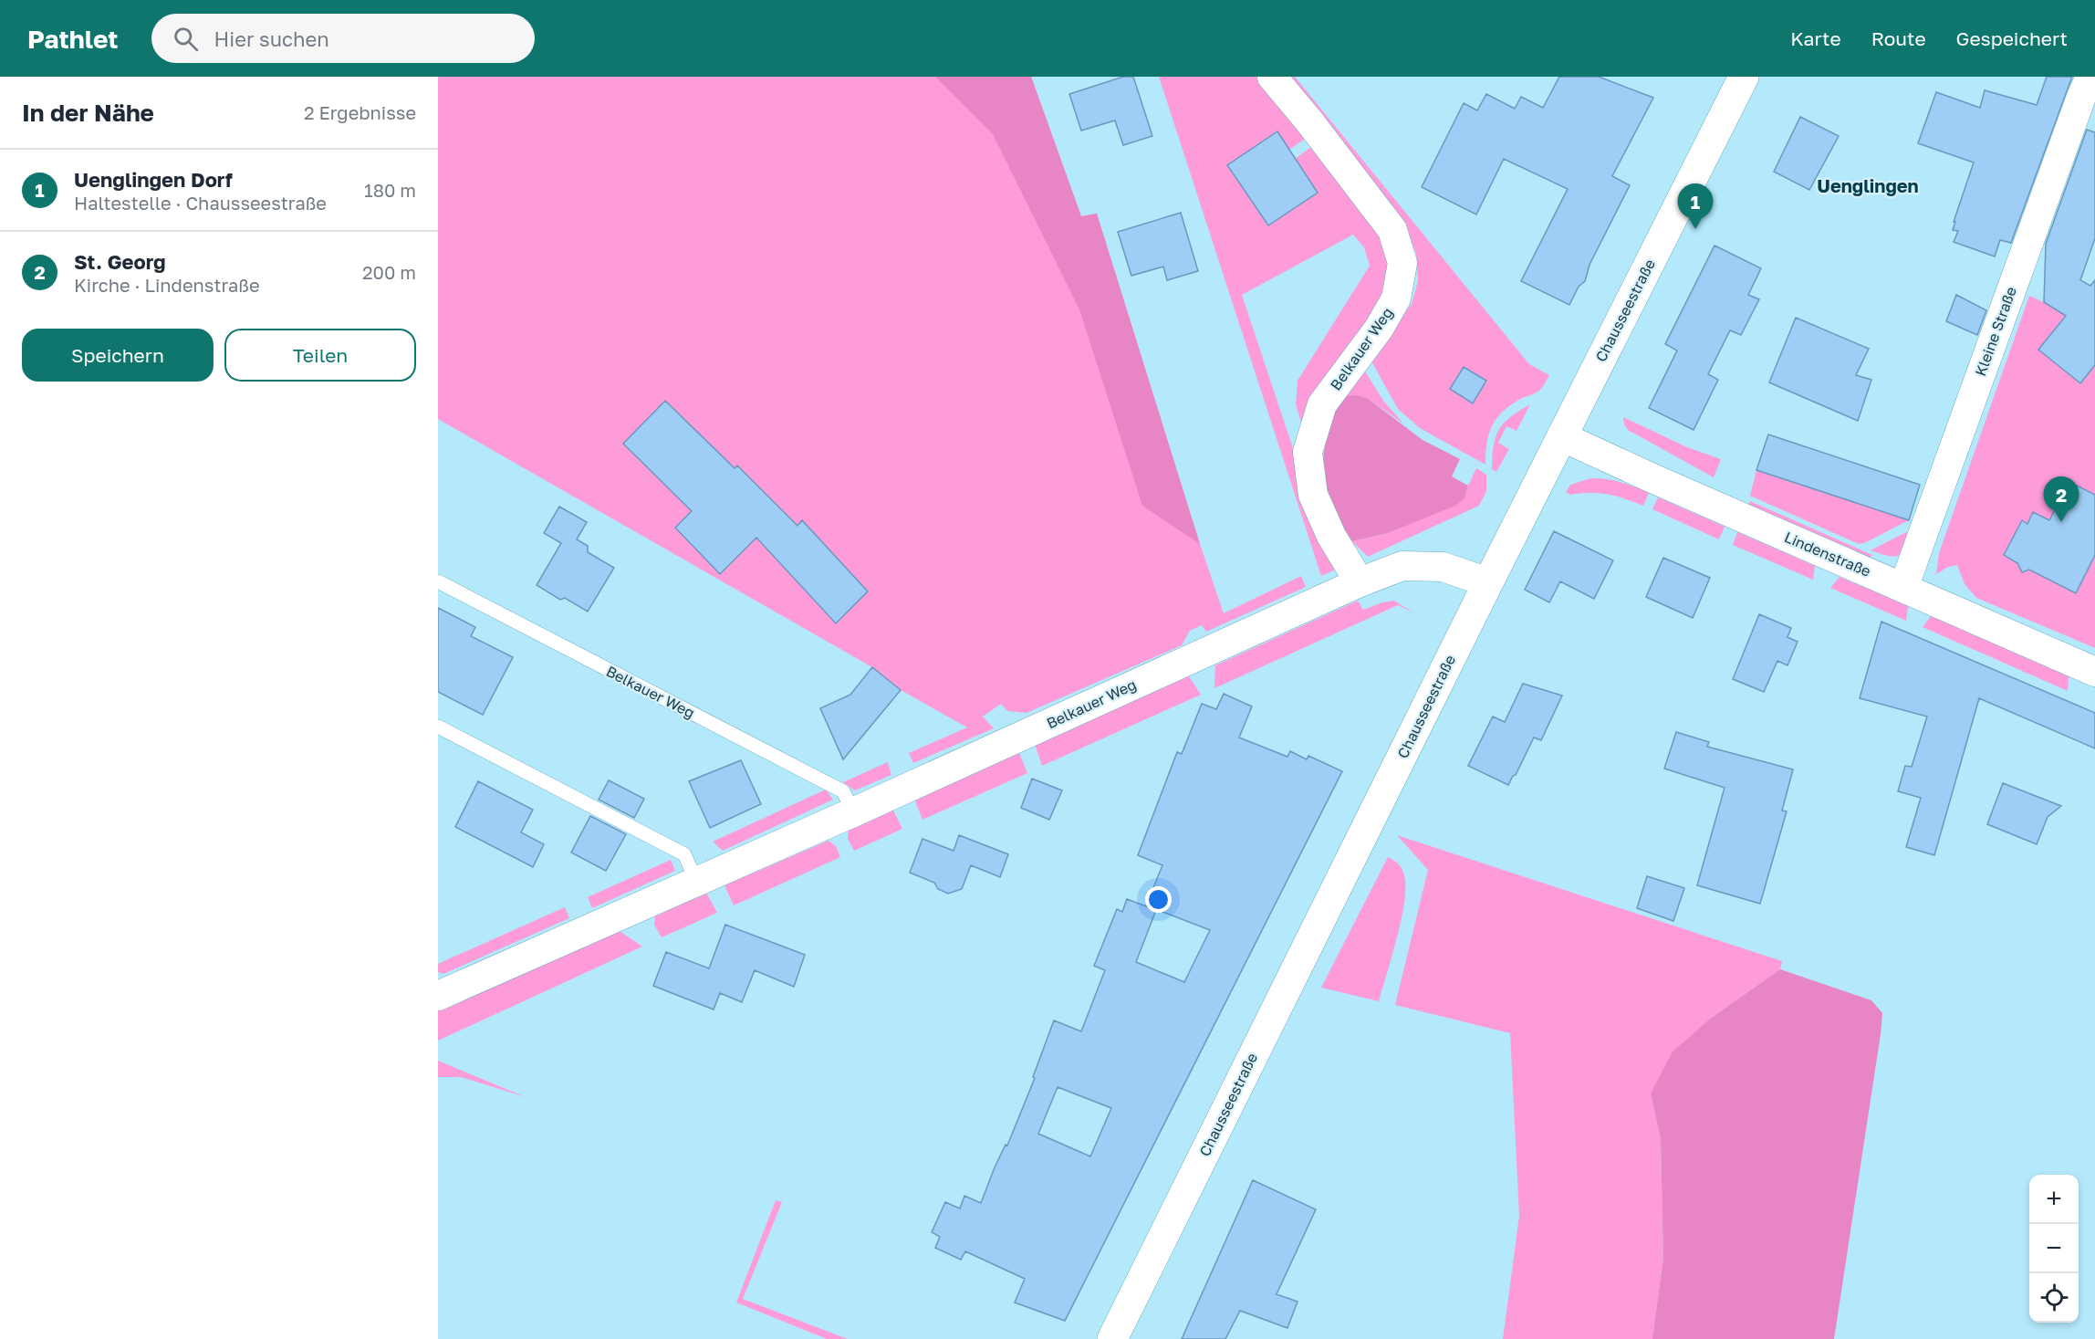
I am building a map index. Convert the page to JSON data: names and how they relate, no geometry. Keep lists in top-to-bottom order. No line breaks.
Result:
{"streets":{"main road":["Chausseestraße"],"street":["Kleine Straße","Belkauer Weg","Lindenstraße"]},"crossings":[["Chausseestraße","Belkauer Weg"],["Chausseestraße","Lindenstraße"],["Kleine Straße","Lindenstraße"]],"districts":["Uenglingen"],"page":{"header":"Pathlet","search":"Hier suchen","nav":["Karte","Route","Gespeichert"],"heading":["In der Nähe","2 Ergebnisse"],"list":[{"mark":"1","name":"Uenglingen Dorf","note":"Haltestelle · Chausseestraße","value":"180 m"},{"mark":"2","name":"St. Georg","note":"Kirche · Lindenstraße","value":"200 m"}],"pins":["1","2"],"buttons":["Speichern","Teilen"],"map_buttons":["+","−"]}}
